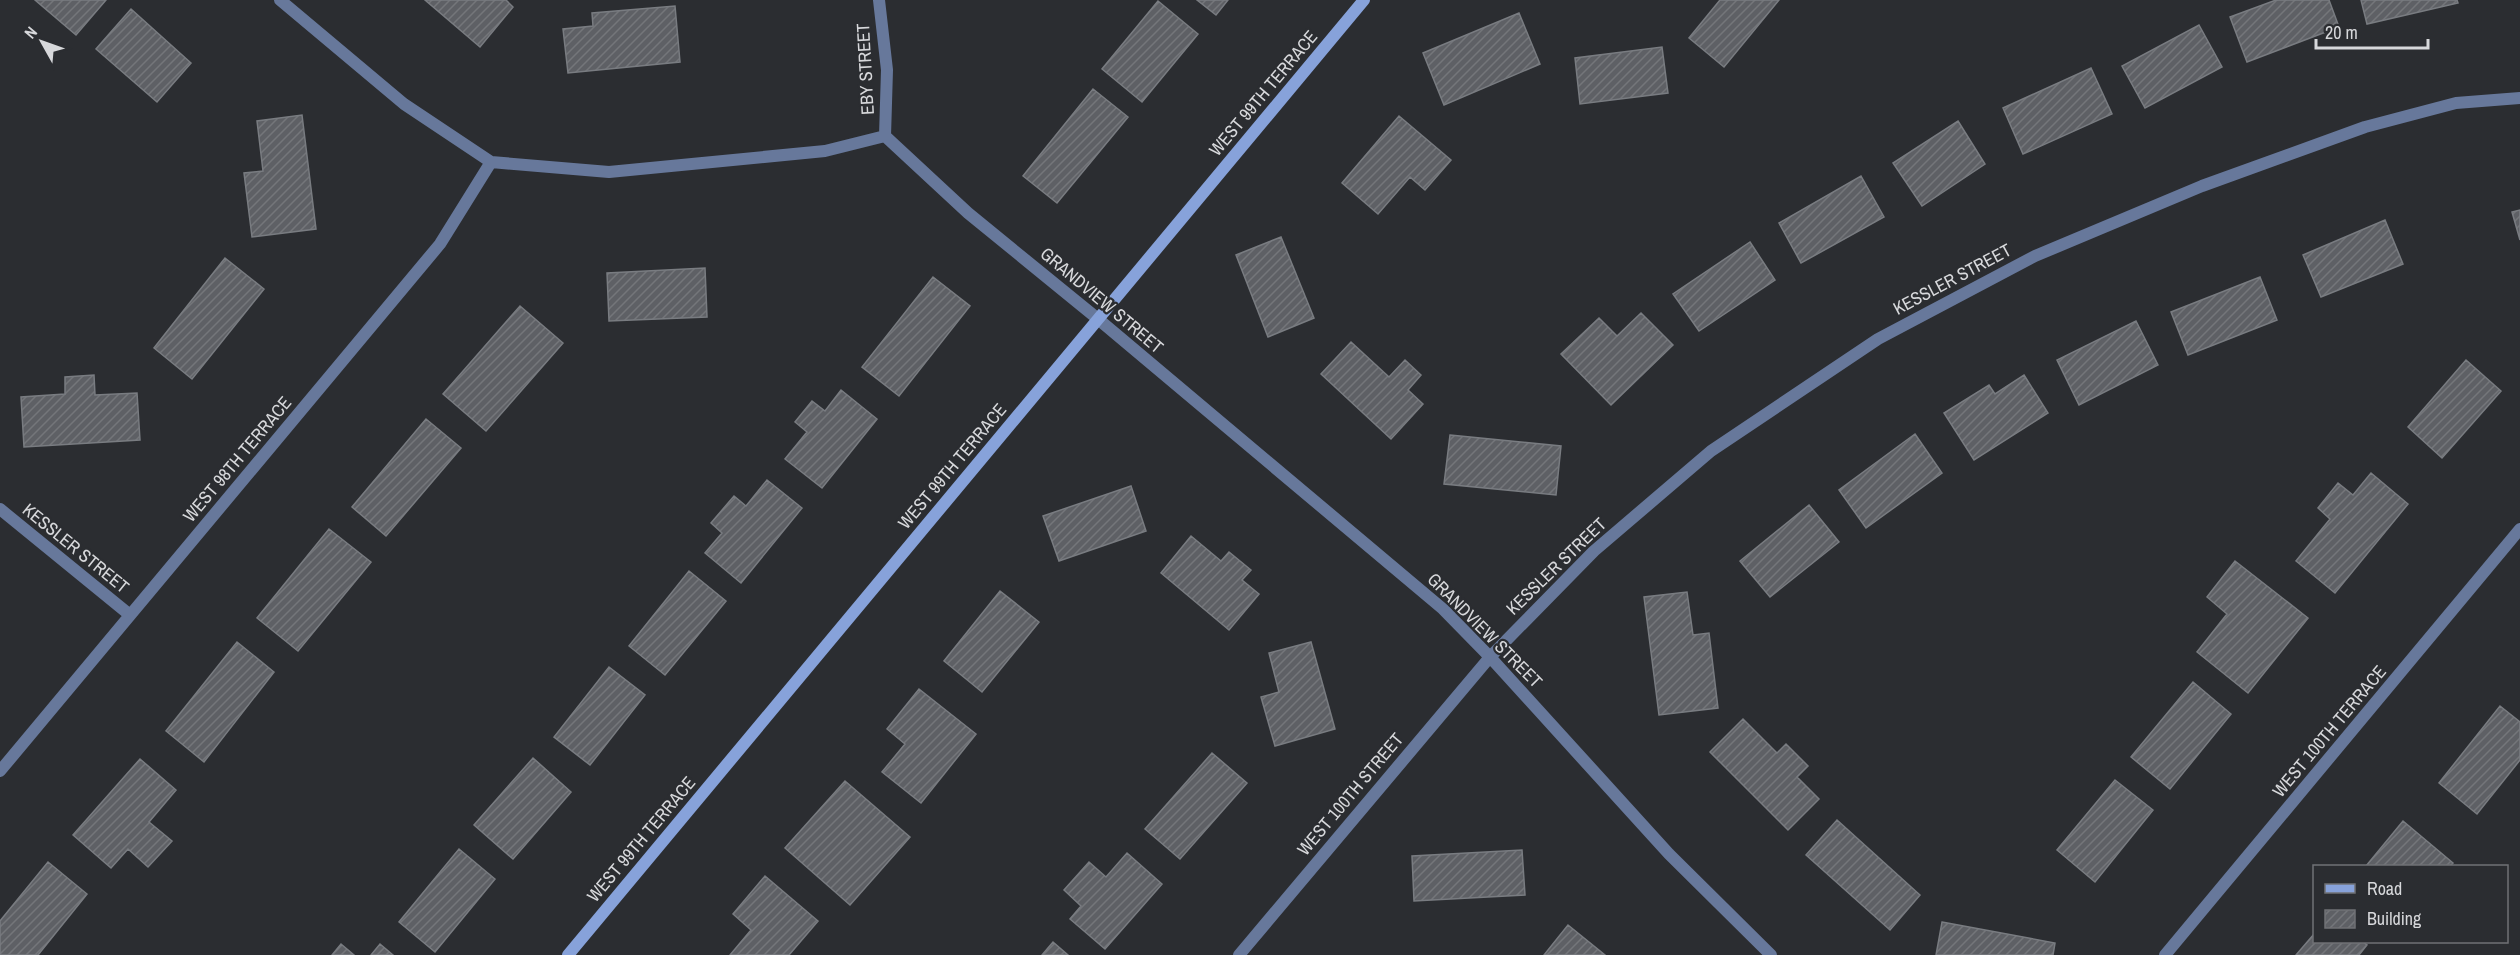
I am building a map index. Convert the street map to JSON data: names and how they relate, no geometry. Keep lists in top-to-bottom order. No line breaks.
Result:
{"streets":{"street":["EBY STREET","WEST 99TH TERRACE","KESSLER STREET","GRANDVIEW STREET","WEST 98TH TERRACE","WEST 100TH TERRACE","WEST 100TH STREET"]},"crossings":[["EBY STREET","GRANDVIEW STREET"],["WEST 99TH TERRACE","GRANDVIEW STREET"],["KESSLER STREET","GRANDVIEW STREET"],["KESSLER STREET","WEST 98TH TERRACE"],["KESSLER STREET","WEST 100TH STREET"],["GRANDVIEW STREET","WEST 100TH STREET"]],"legend":["Road","Building"],"scale_bar":"20 m","north":"top left"}
